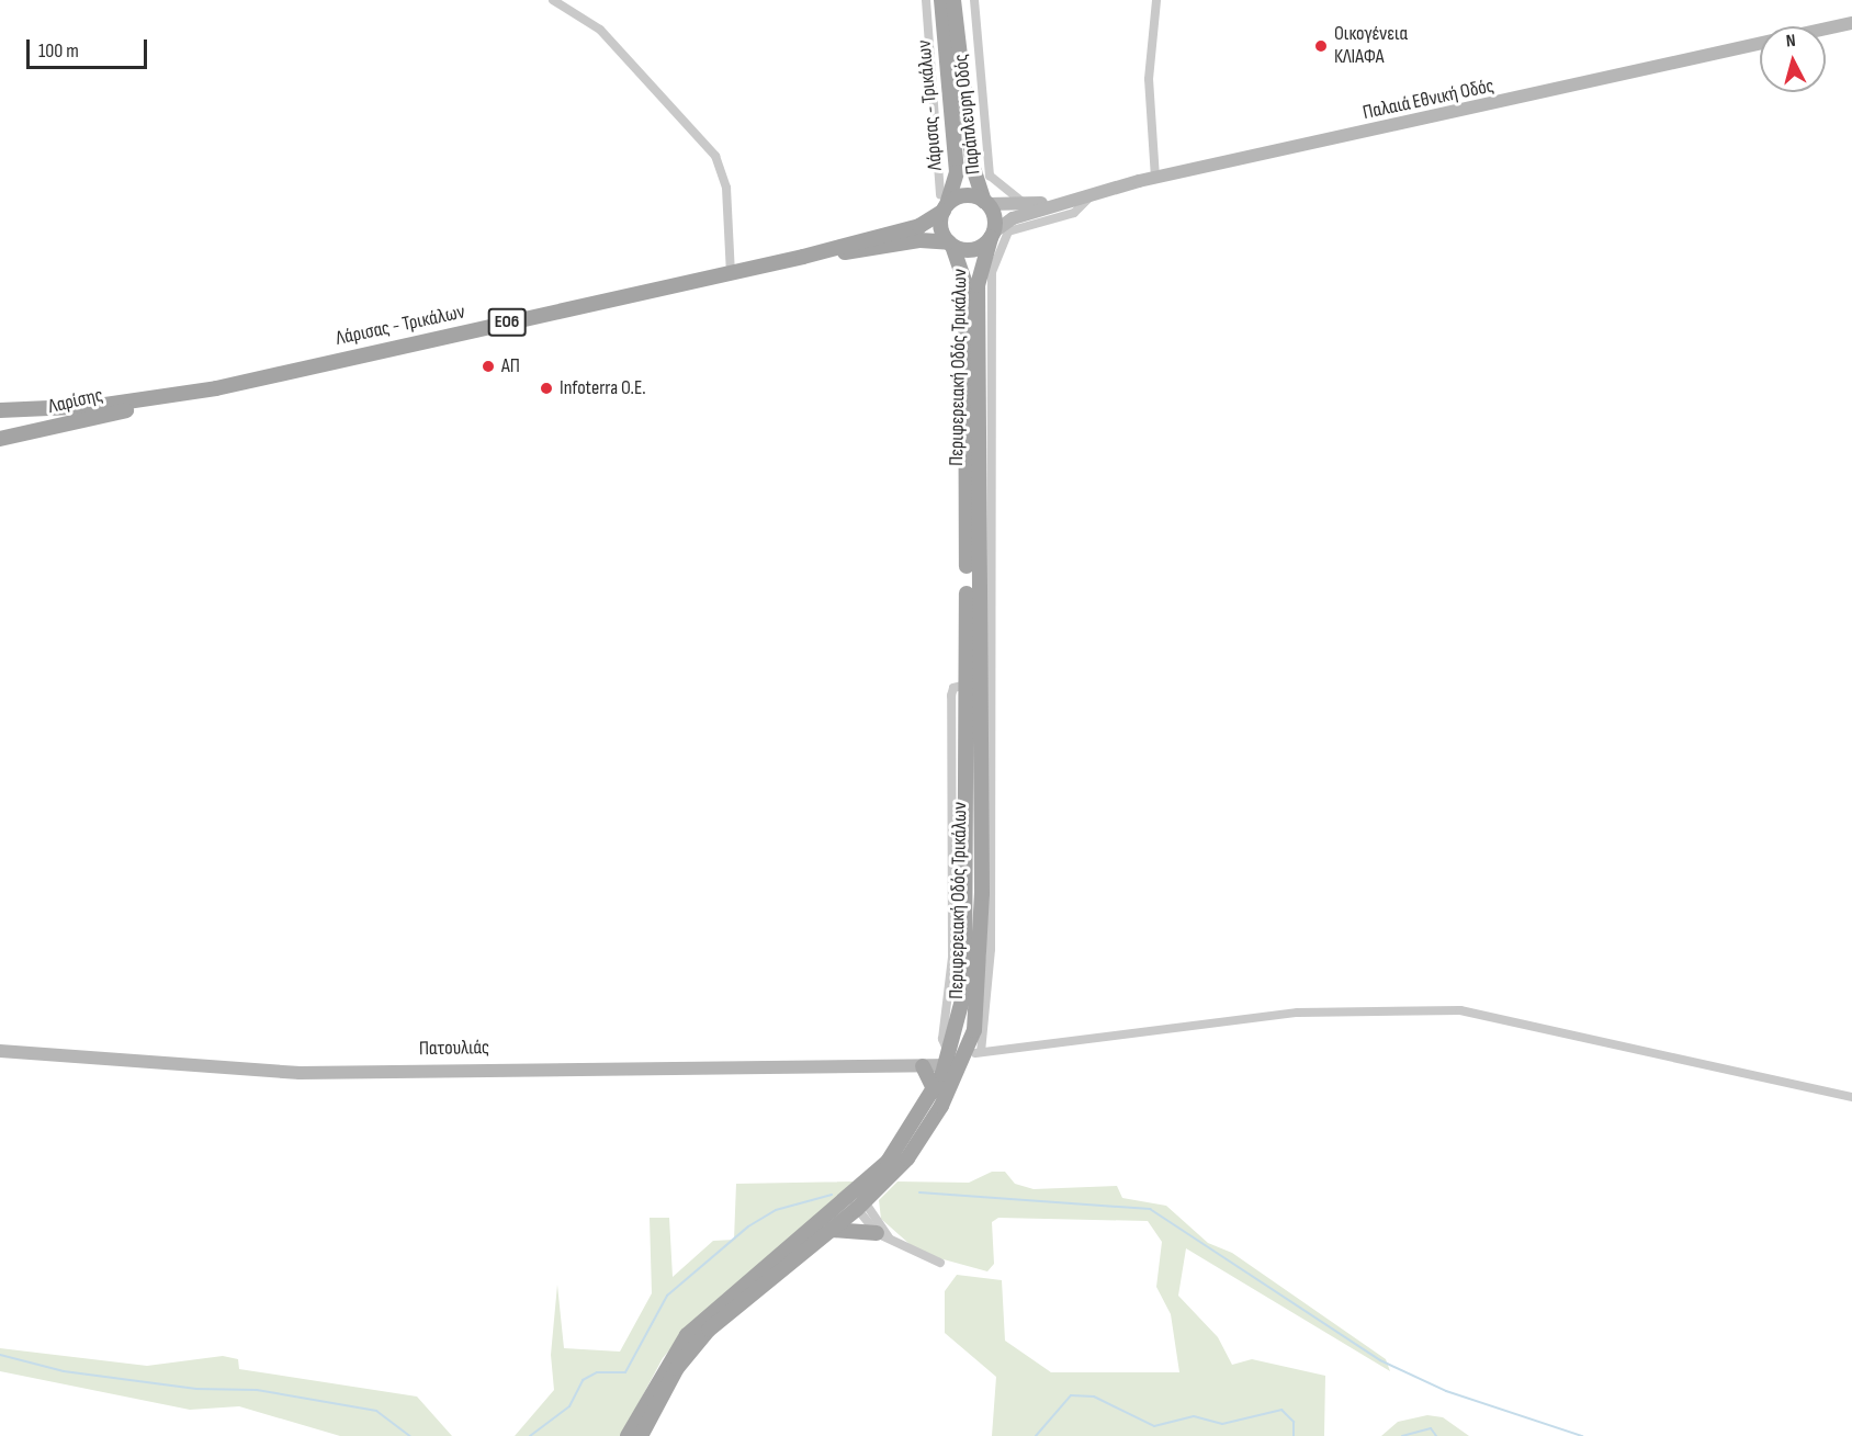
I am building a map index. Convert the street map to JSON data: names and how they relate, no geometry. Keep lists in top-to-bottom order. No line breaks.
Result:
{"streets":{"main road":["Παλαιά Εθνική Οδός","Λάρισας - Τρικάλων","ΕΟ6","Περιφερειακή Οδός Τρικάλων","Λαρίσης","Πατουλιάς"],"street":["Παράπλευρη Οδός"]},"crossings":[["Παλαιά Εθνική Οδός","Λάρισας - Τρικάλων"],["Παλαιά Εθνική Οδός","Παράπλευρη Οδός"],["Παλαιά Εθνική Οδός","ΕΟ6"],["Παλαιά Εθνική Οδός","Περιφερειακή Οδός Τρικάλων"],["Λάρισας - Τρικάλων","Παράπλευρη Οδός"],["Λάρισας - Τρικάλων","ΕΟ6"],["Λάρισας - Τρικάλων","Περιφερειακή Οδός Τρικάλων"],["Λάρισας - Τρικάλων","Λαρίσης"],["Παράπλευρη Οδός","ΕΟ6"],["Παράπλευρη Οδός","Περιφερειακή Οδός Τρικάλων"],["ΕΟ6","Περιφερειακή Οδός Τρικάλων"],["ΕΟ6","Λαρίσης"],["Περιφερειακή Οδός Τρικάλων","Πατουλιάς"]],"places":["Οικογένεια ΚΛΙΑΦΑ","ΑΠ","Infoterra Ο.Ε."],"scale_bar":"100 m","north":"top"}
